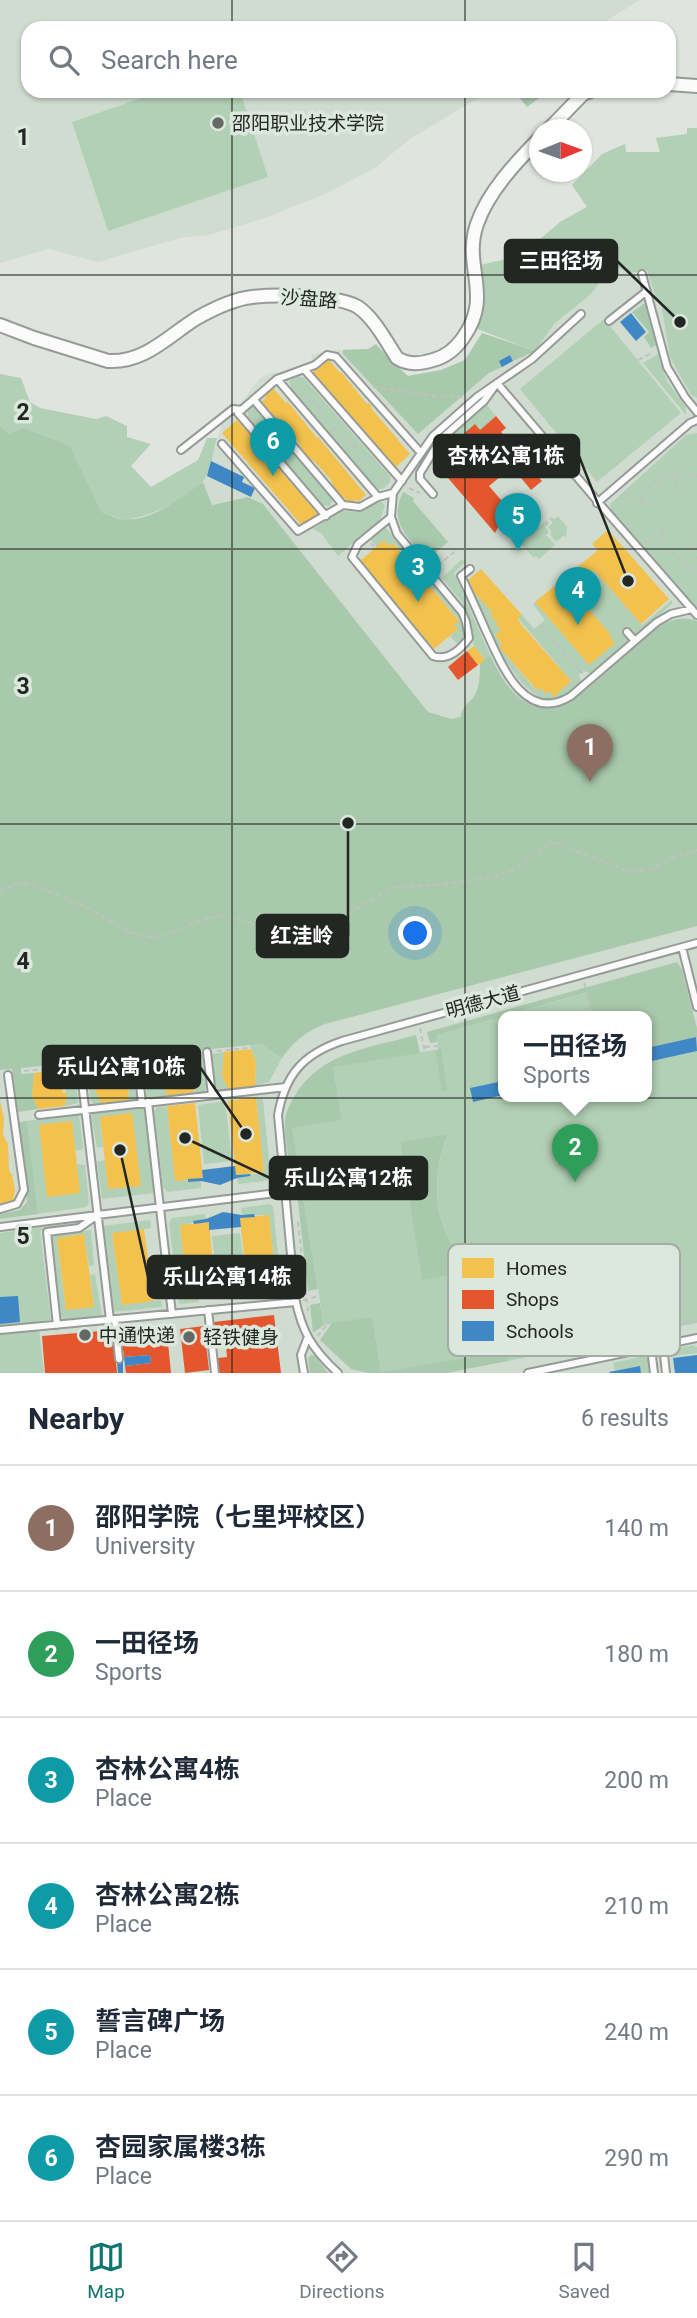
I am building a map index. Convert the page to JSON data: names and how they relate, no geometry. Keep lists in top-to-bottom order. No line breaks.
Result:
{"streets":{"street":["沙盘路"],"lane":["明德大道"]},"places":["邵阳职业技术学院","三田径场","杏林公寓1栋","红洼岭","乐山公寓10栋","乐山公寓12栋","乐山公寓14栋","中通快递","轻铁健身"],"legend":["Homes","Shops","Schools"],"north":"right","page":{"search":"Search here","pins":["6","5","3","4","1","2"],"popup":["一田径场","Sports"],"heading":["Nearby","6 results"],"list":[{"mark":"1","name":"邵阳学院（七里坪校区）","note":"University","value":"140 m"},{"mark":"2","name":"一田径场","note":"Sports","value":"180 m"},{"mark":"3","name":"杏林公寓4栋","note":"Place","value":"200 m"},{"mark":"4","name":"杏林公寓2栋","note":"Place","value":"210 m"},{"mark":"5","name":"誓言碑广场","note":"Place","value":"240 m"},{"mark":"6","name":"杏园家属楼3栋","note":"Place","value":"290 m"}],"nav":["Map","Directions","Saved"]},"grid":{"rows":["1","2","3","4","5"]}}
